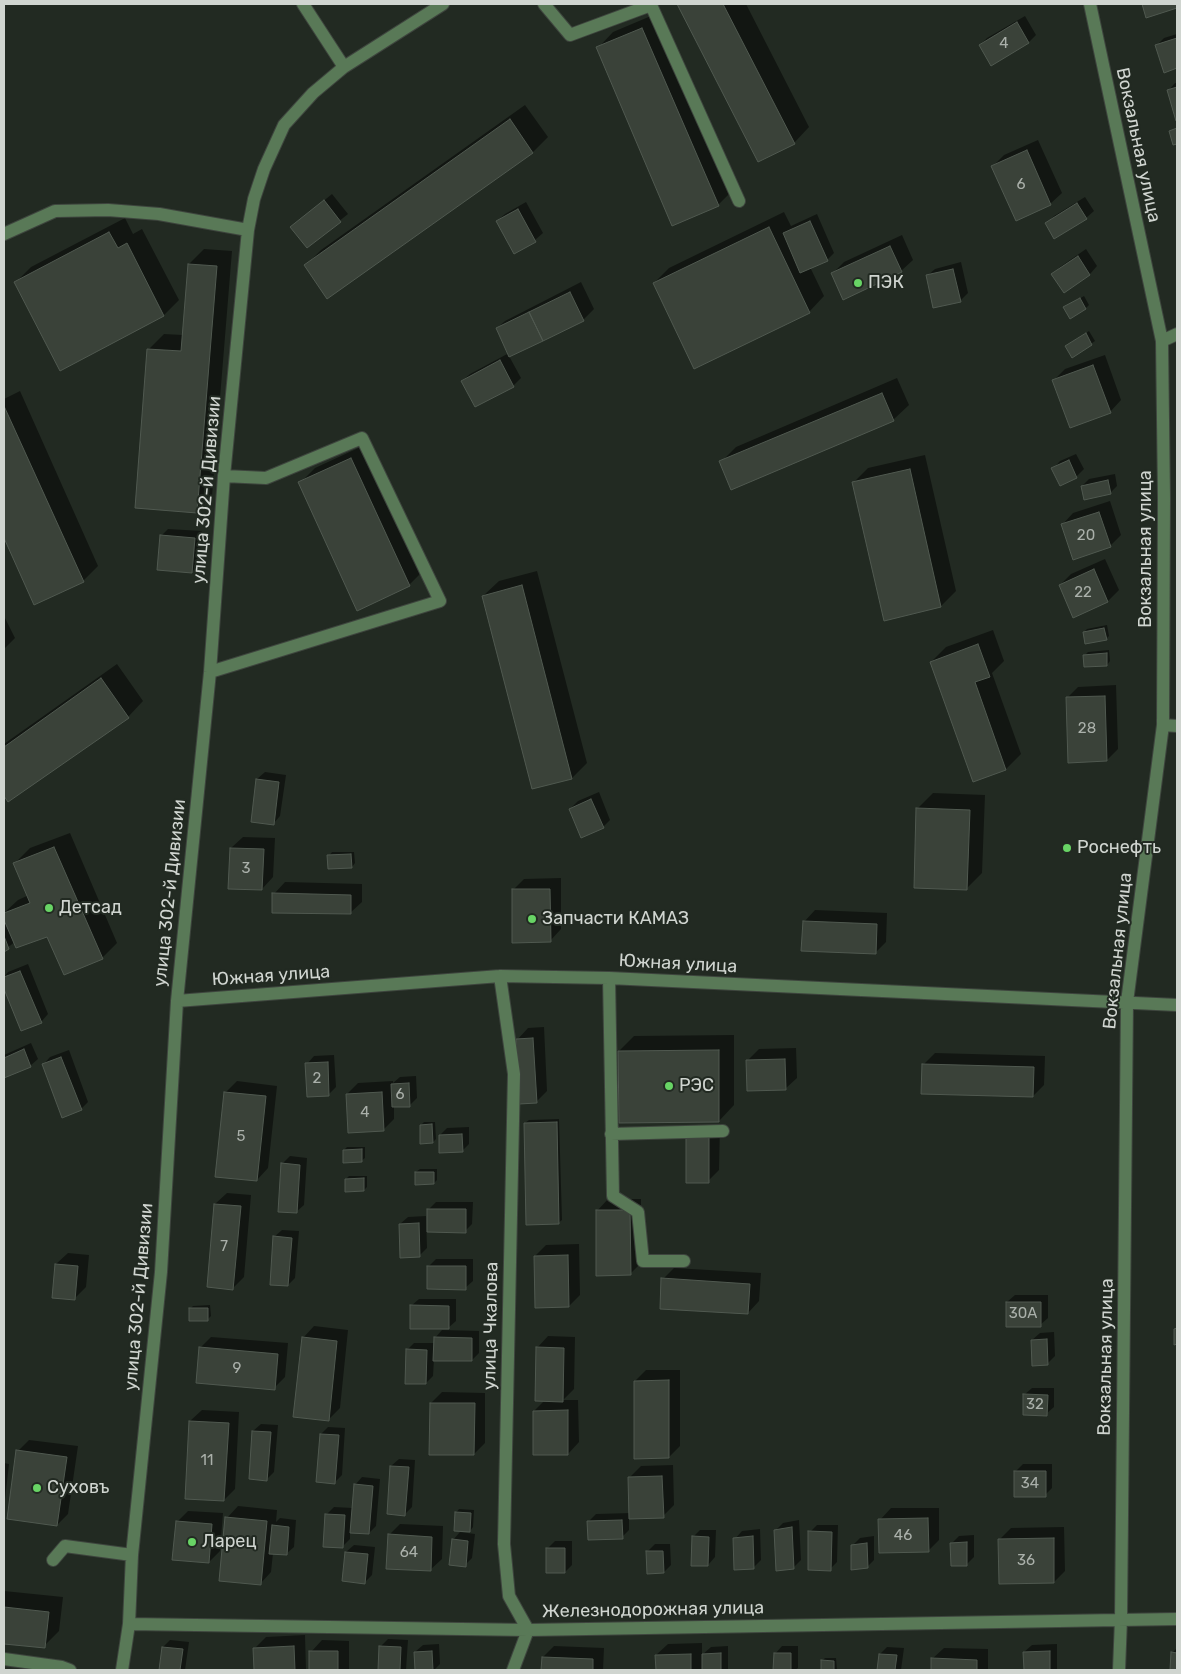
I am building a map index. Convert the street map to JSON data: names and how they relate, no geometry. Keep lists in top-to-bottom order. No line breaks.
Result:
{"streets":{"street":["Вокзальная улица","улица 302-й Дивизии","Южная улица","улица Чкалова","Железнодорожная улица"]},"crossings":[["Вокзальная улица","Южная улица"],["Вокзальная улица","Железнодорожная улица"],["улица 302-й Дивизии","Южная улица"],["улица 302-й Дивизии","Железнодорожная улица"],["Южная улица","улица Чкалова"],["улица Чкалова","Железнодорожная улица"]],"places":["ПЭК","Роснефть","Детсад","Запчасти КАМАЗ","РЭС","Суховъ","Ларец"],"house_numbers":["4","6","20","22","28","3","2","6","4","5","7","30А","9","32","11","34","46","64","36"]}
